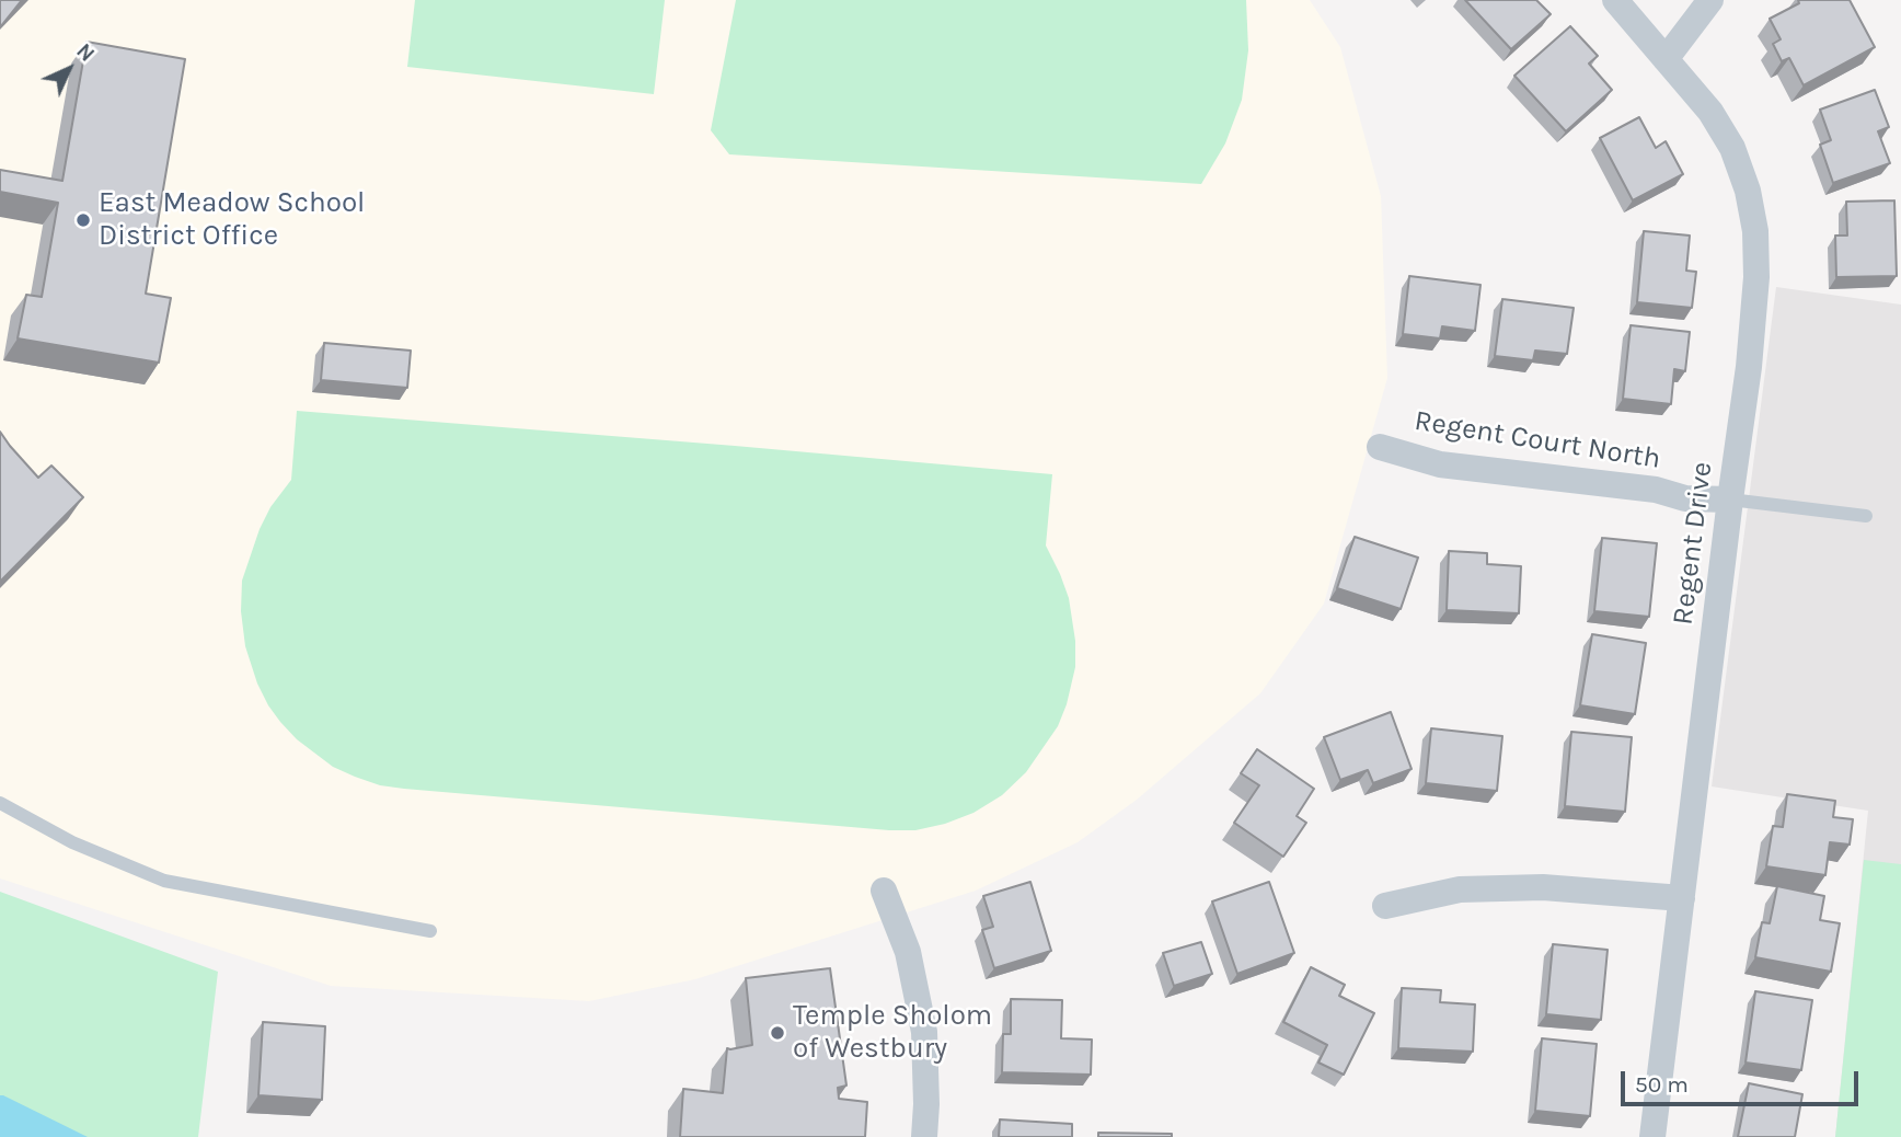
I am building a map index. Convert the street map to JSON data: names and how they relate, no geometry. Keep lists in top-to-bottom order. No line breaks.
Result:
{"streets":{"street":["Regent Court North","Regent Drive"]},"crossings":[["Regent Court North","Regent Drive"]],"places":["East Meadow School District Office","Temple Sholom of Westbury"],"scale_bar":"50 m","north":"top right"}
